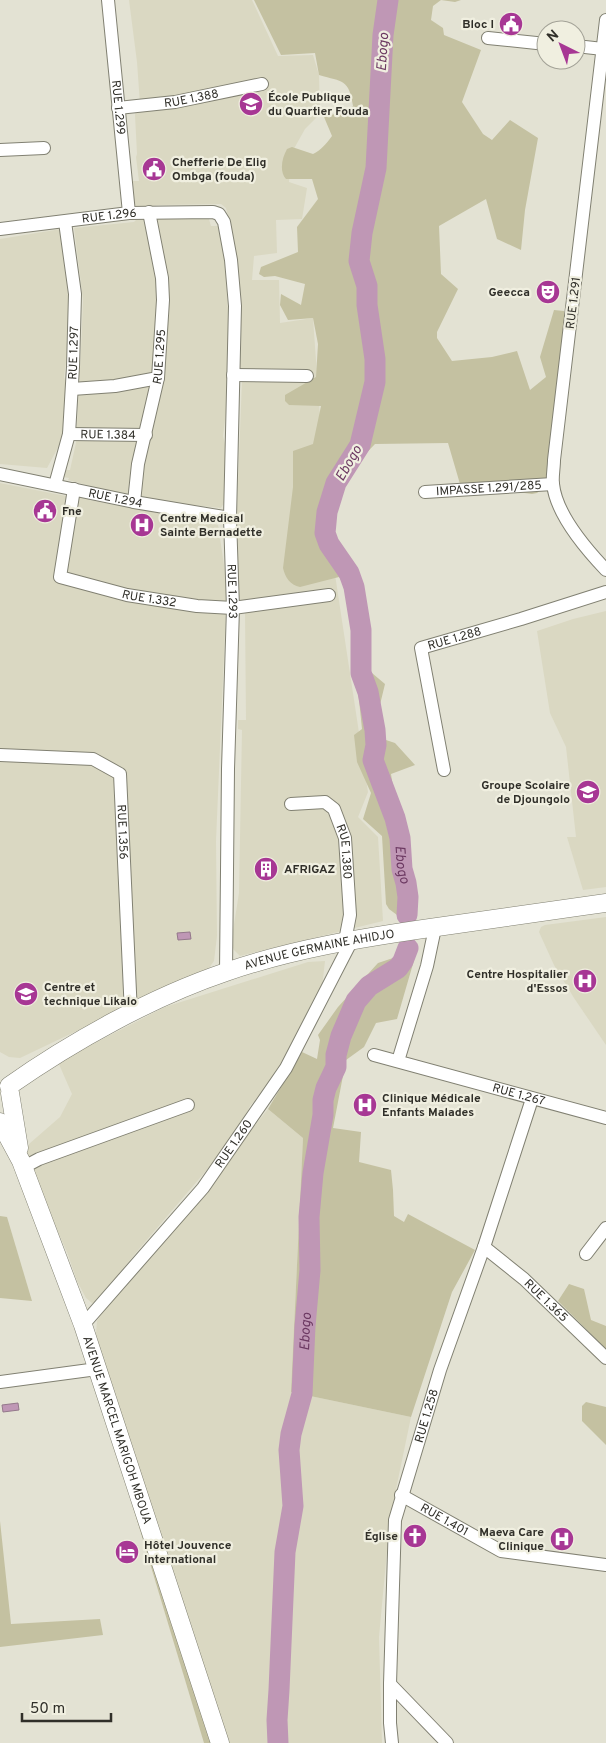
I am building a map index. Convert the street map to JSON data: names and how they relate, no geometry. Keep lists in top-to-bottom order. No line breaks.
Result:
{"streets":{"street":["RUE 1.388","RUE 1.299","RUE 1.296","RUE 1.291","RUE 1.297","RUE 1.295","RUE 1.384","IMPASSE 1.291/285","RUE 1.294","RUE 1.293","RUE 1.332","RUE 1.288","RUE 1.356","RUE 1.380","AVENUE GERMAINE AHIDJO","RUE 1.267","RUE 1.260","RUE 1.365","RUE 1.258","AVENUE MARCEL MARIGOH MBOUA","RUE 1.401"]},"crossings":[["RUE 1.388","RUE 1.299"],["RUE 1.299","RUE 1.296"],["RUE 1.296","RUE 1.297"],["RUE 1.296","RUE 1.295"],["RUE 1.296","RUE 1.293"],["RUE 1.291","IMPASSE 1.291/285"],["RUE 1.297","RUE 1.384"],["RUE 1.297","RUE 1.294"],["RUE 1.295","RUE 1.384"],["RUE 1.295","RUE 1.294"],["RUE 1.294","RUE 1.293"],["RUE 1.294","RUE 1.332"],["RUE 1.293","RUE 1.332"],["RUE 1.293","AVENUE GERMAINE AHIDJO"],["RUE 1.356","AVENUE GERMAINE AHIDJO"],["RUE 1.380","AVENUE GERMAINE AHIDJO"],["RUE 1.380","RUE 1.260"],["AVENUE GERMAINE AHIDJO","RUE 1.260"],["RUE 1.267","RUE 1.258"],["RUE 1.260","AVENUE MARCEL MARIGOH MBOUA"],["RUE 1.365","RUE 1.258"],["RUE 1.258","RUE 1.401"]],"water":["Ebogo"],"places":{"public building":["Bloc I","Chefferie De Elig Ombga (fouda)","Fne"],"school or university":["École Publique du Quartier Fouda","Groupe Scolaire de Djoungolo","Centre et technique Likalo"],"theatre":["Geecca"],"hospital":["Centre Medical Sainte Bernadette","Centre Hospitalier d'Essos","Clinique Médicale Enfants Malades","Maeva Care Clinique"],"building":["AFRIGAZ"],"church":["Église"],"hotel":["Hôtel Jouvence International"]},"scale_bar":"50 m","north":"top left"}
